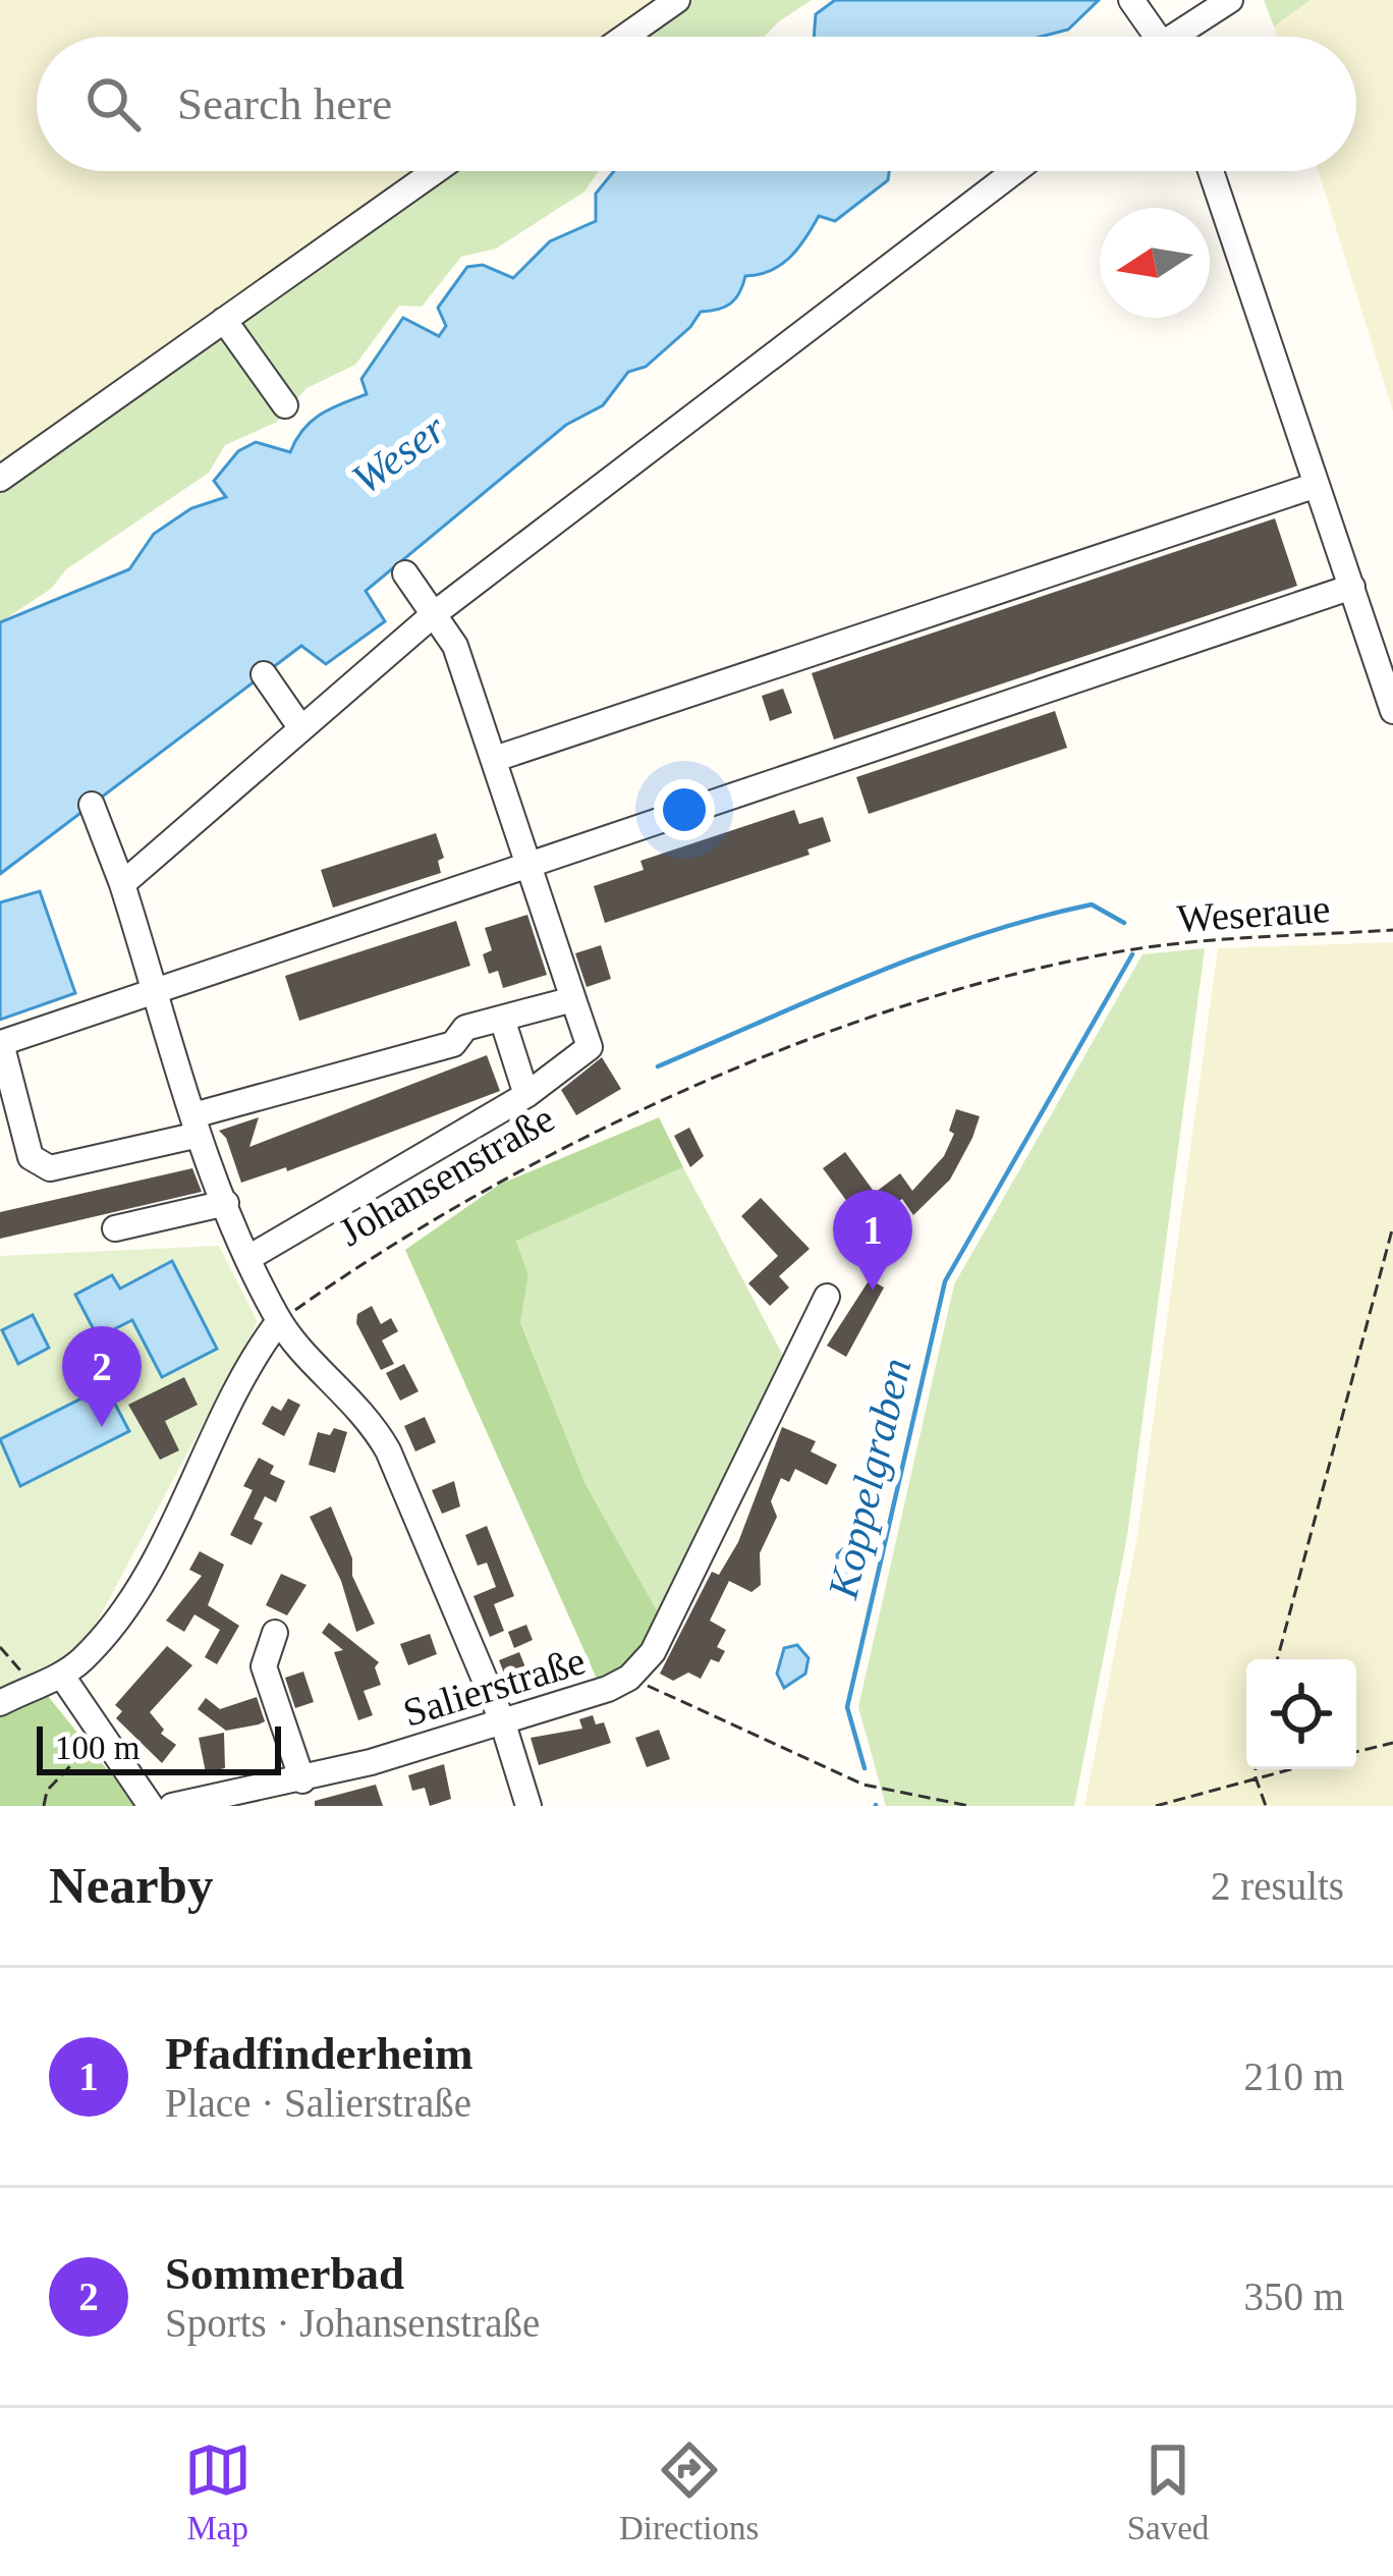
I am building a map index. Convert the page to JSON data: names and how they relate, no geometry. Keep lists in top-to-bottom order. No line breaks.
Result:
{"streets":{"street":["Salierstraße"],"path":["Weseraue","Johansenstraße"]},"crossings":[["Weseraue","Johansenstraße"]],"water":["Weser","Koppelgraben"],"scale_bar":"100 m","north":"left","page":{"search":"Search here","pins":["1","2"],"scale":"100 m","heading":["Nearby","2 results"],"list":[{"mark":"1","name":"Pfadfinderheim","note":"Place · Salierstraße","value":"210 m"},{"mark":"2","name":"Sommerbad","note":"Sports · Johansenstraße","value":"350 m"}],"nav":["Map","Directions","Saved"]}}
